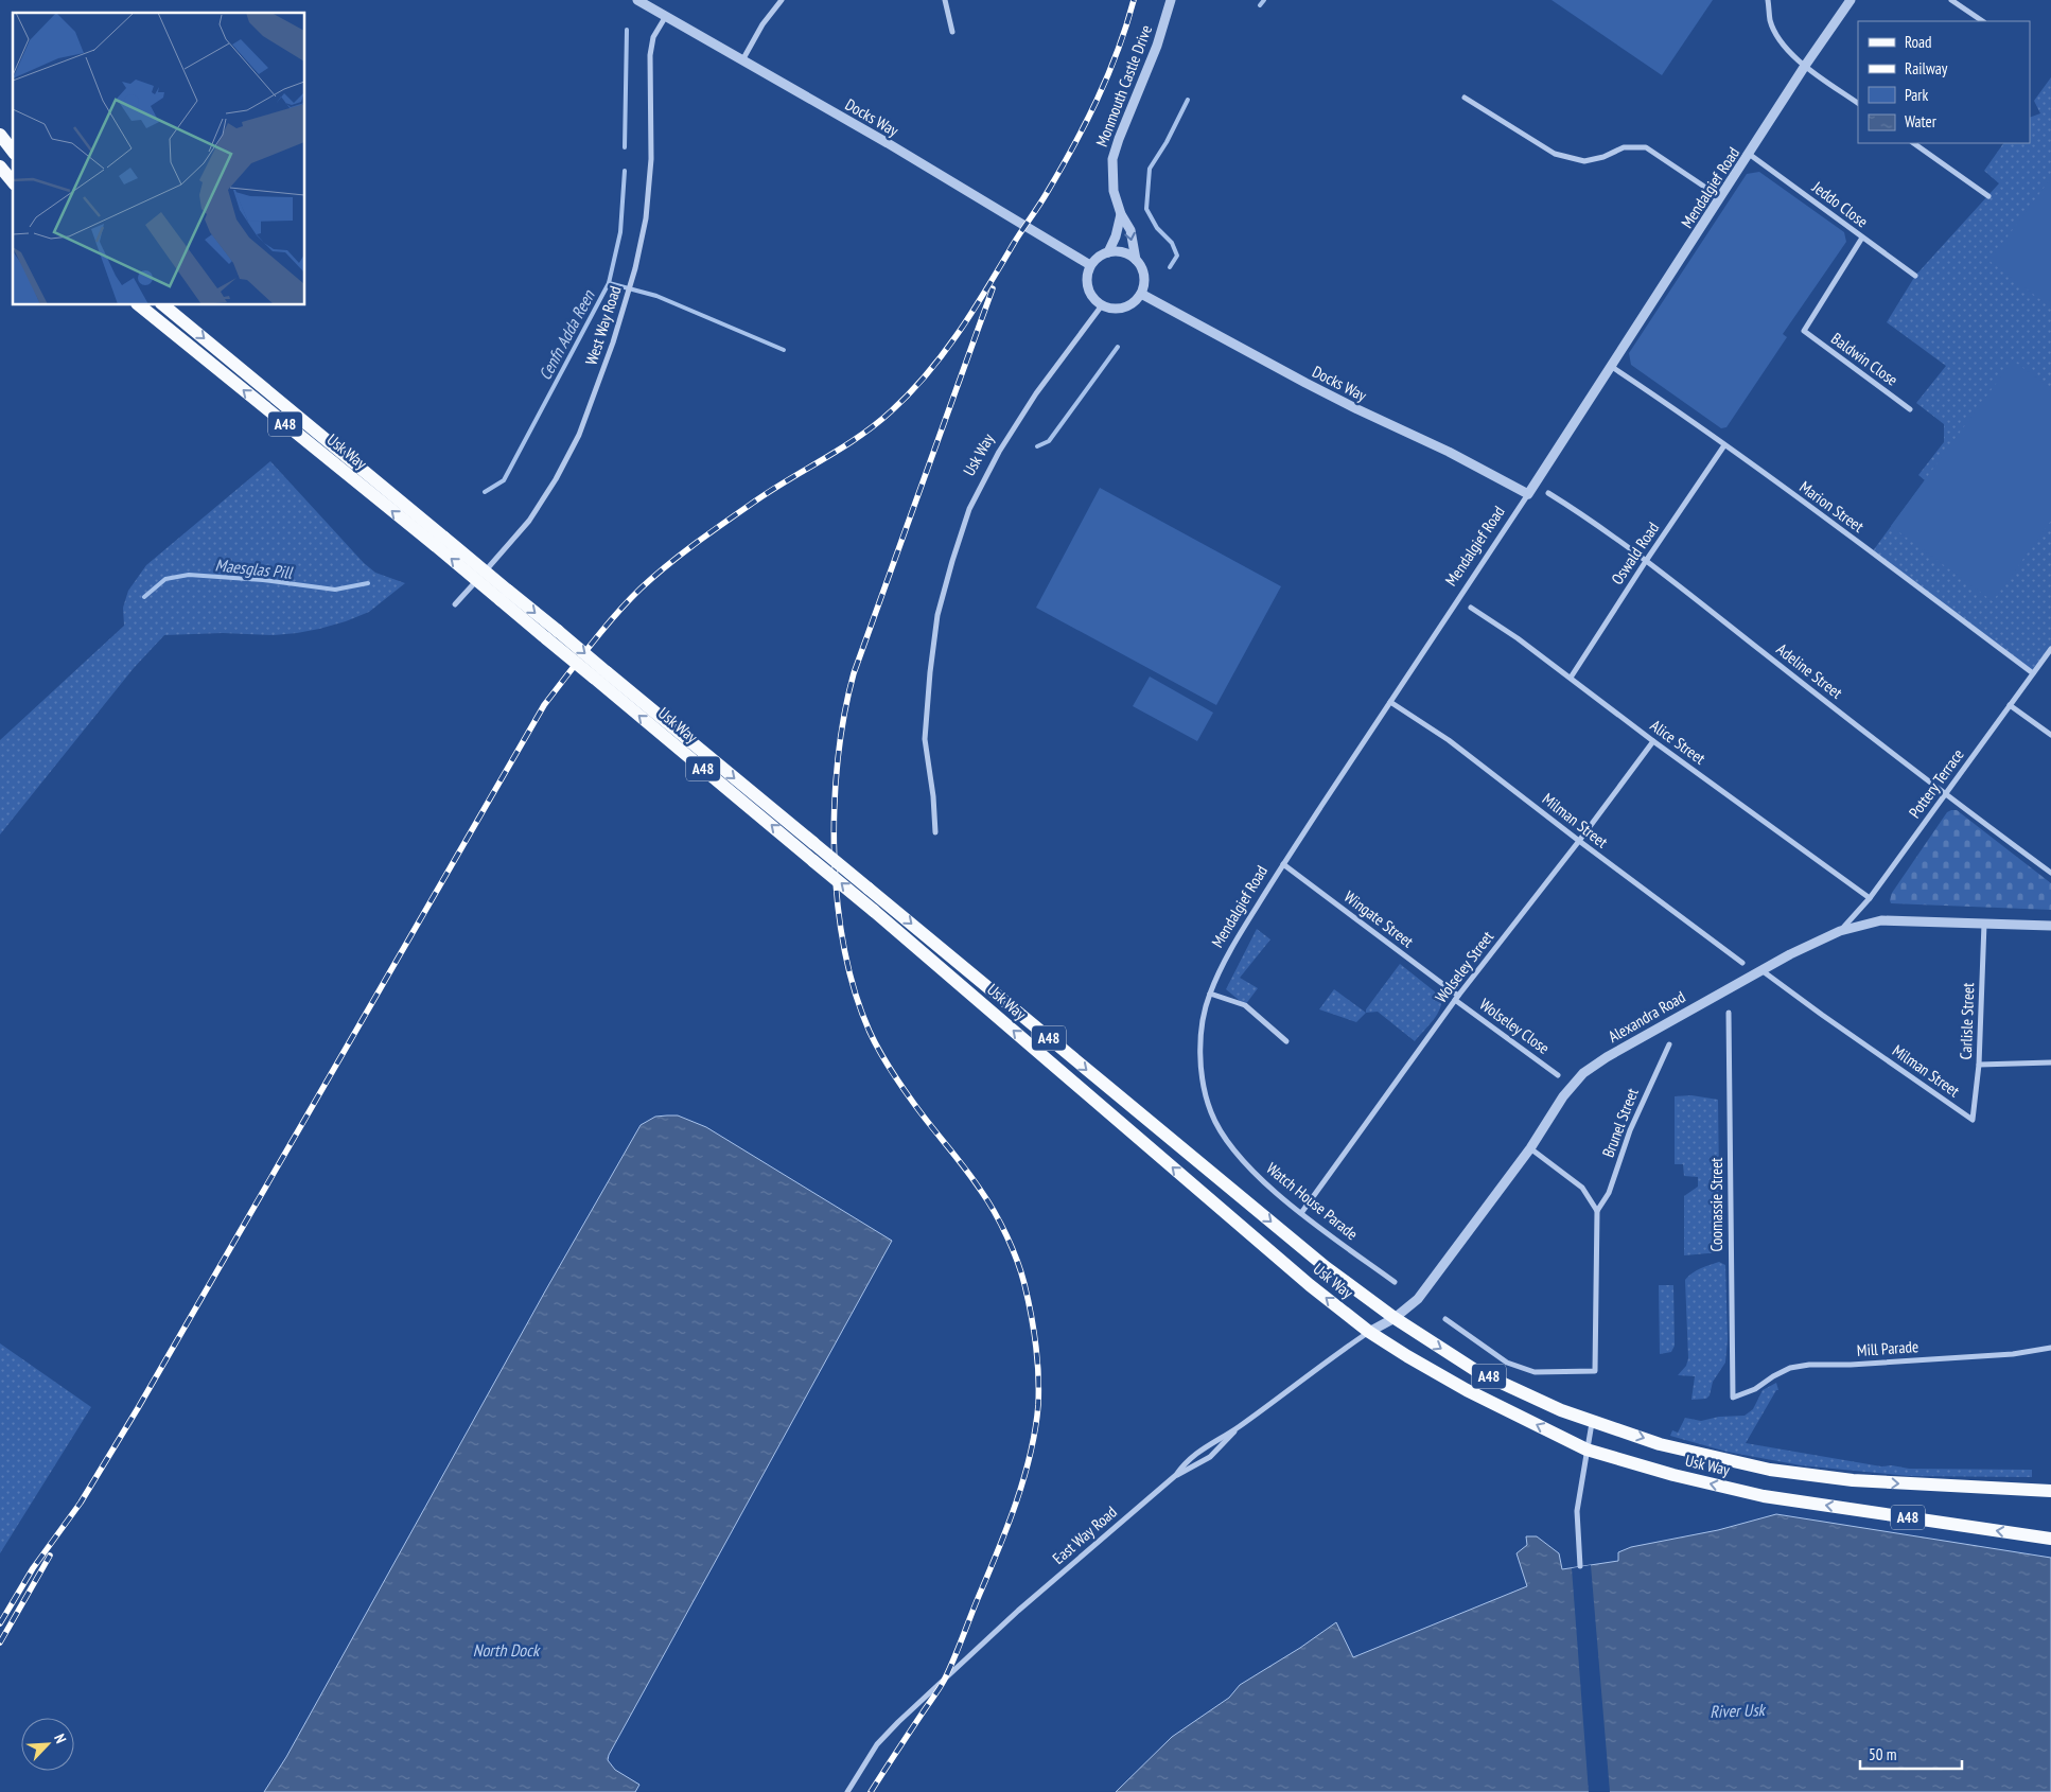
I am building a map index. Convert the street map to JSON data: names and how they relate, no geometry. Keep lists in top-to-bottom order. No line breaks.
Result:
{"streets":{"main road":["A48","Usk Way"],"street":["Monmouth Castle Drive","Docks Way","Mendalgief Road","Jeddo Close","West Way Road","Baldwin Close","Marion Street","Oswald Road","Adeline Street","Alice Street","Pottery Terrace","Milman Street","Wingate Street","Wolseley Street","Alexandra Road","Carlisle Street","Wolseley Close","Brunel Street","Watch House Parade","Coomassie Street","Mill Parade","East Way Road"]},"crossings":[["Monmouth Castle Drive","Docks Way"],["Monmouth Castle Drive","Usk Way"],["Docks Way","Mendalgief Road"],["Docks Way","West Way Road"],["Docks Way","Usk Way"],["Mendalgief Road","Jeddo Close"],["Mendalgief Road","Marion Street"],["Mendalgief Road","Milman Street"],["Mendalgief Road","Wingate Street"],["Mendalgief Road","Watch House Parade"],["Jeddo Close","Baldwin Close"],["Usk Way","Alexandra Road"],["Usk Way","East Way Road"],["Marion Street","Oswald Road"],["Marion Street","Pottery Terrace"],["Oswald Road","Adeline Street"],["Oswald Road","Alice Street"],["Adeline Street","Pottery Terrace"],["Alice Street","Pottery Terrace"],["Alice Street","Wolseley Street"],["Pottery Terrace","Alexandra Road"],["Milman Street","Wolseley Street"],["Milman Street","Alexandra Road"],["Milman Street","Carlisle Street"],["Wingate Street","Wolseley Street"],["Wingate Street","Wolseley Close"],["Wolseley Street","Wolseley Close"],["Wolseley Street","Watch House Parade"],["Alexandra Road","Carlisle Street"],["Alexandra Road","East Way Road"],["Coomassie Street","Mill Parade"]],"water":["Cenfn Adda Reen","Maesglas Pill","North Dock","River Usk"],"legend":["Road","Railway","Park","Water"],"scale_bar":"50 m","north":"top right"}
